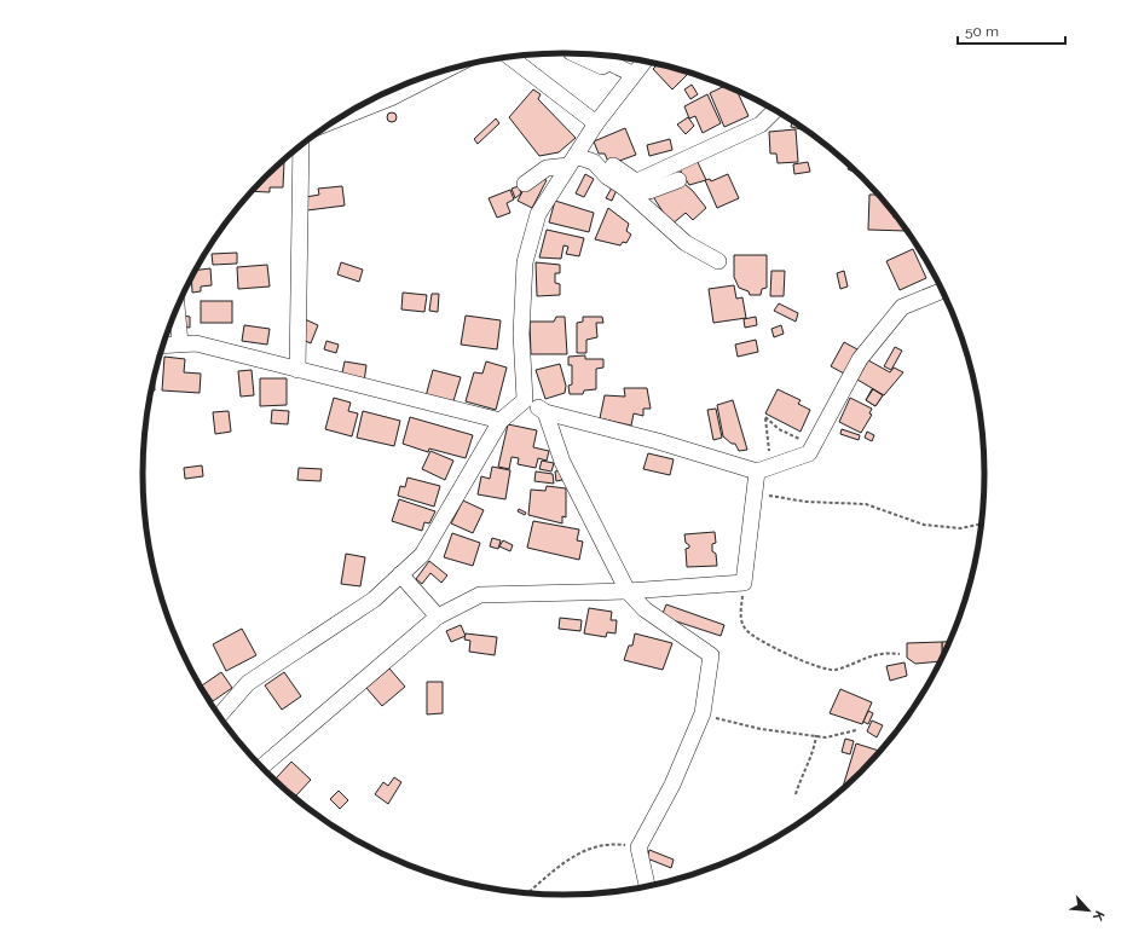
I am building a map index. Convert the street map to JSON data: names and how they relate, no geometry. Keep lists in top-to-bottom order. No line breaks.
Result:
{"scale_bar":"50 m","north":"bottom right"}
